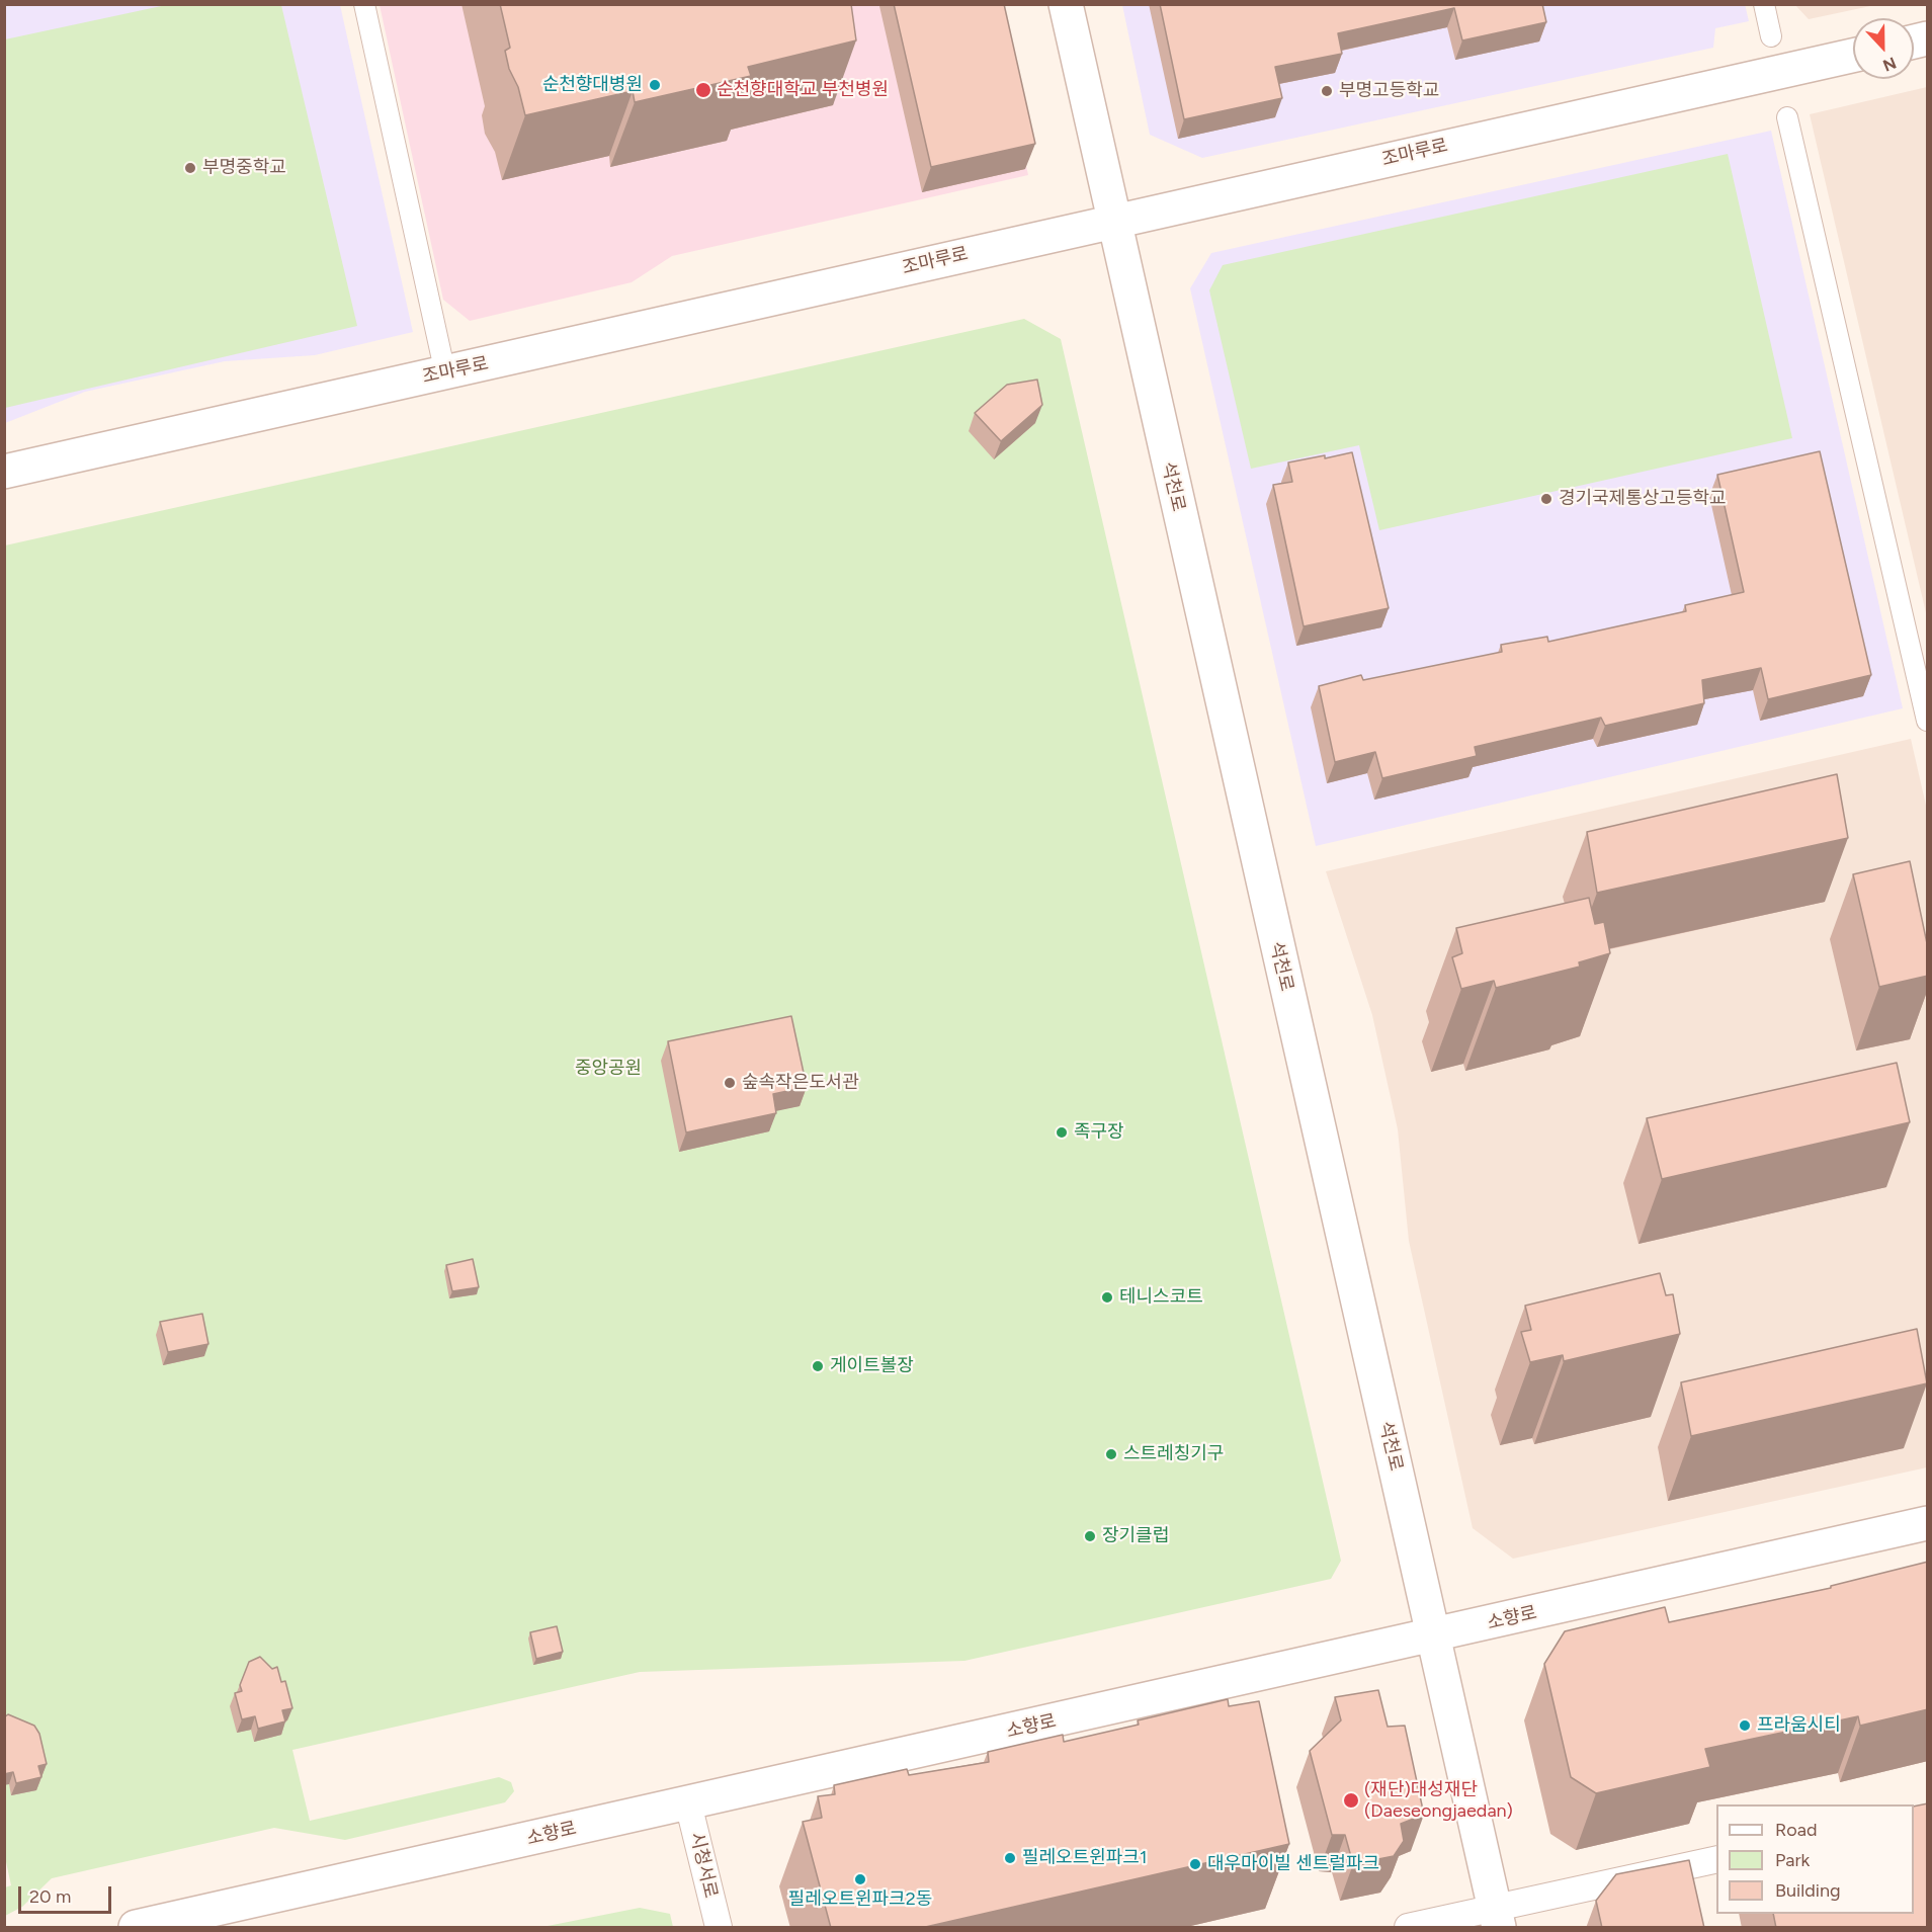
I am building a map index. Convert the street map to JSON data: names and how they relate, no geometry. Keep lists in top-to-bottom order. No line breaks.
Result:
{"streets":{"street":["조마루로","석천로","소향로","시청서로"]},"crossings":[["조마루로","석천로"],["석천로","소향로"],["소향로","시청서로"]],"parks":["중앙공원"],"places":["순천향대병원","순천향대학교 부천병원","부명고등학교","부명중학교","경기국제통상고등학교","숲속작은도서관","족구장","테니스코트","게이트볼장","스트레칭기구","장기클럽","프라움시티","(재단)대성재단 (Daeseongjaedan)","필레오트윈파크1","대우마이빌 센트럴파크","필레오트윈파크2동"],"legend":["Road","Park","Building"],"scale_bar":"20 m","north":"bottom"}
